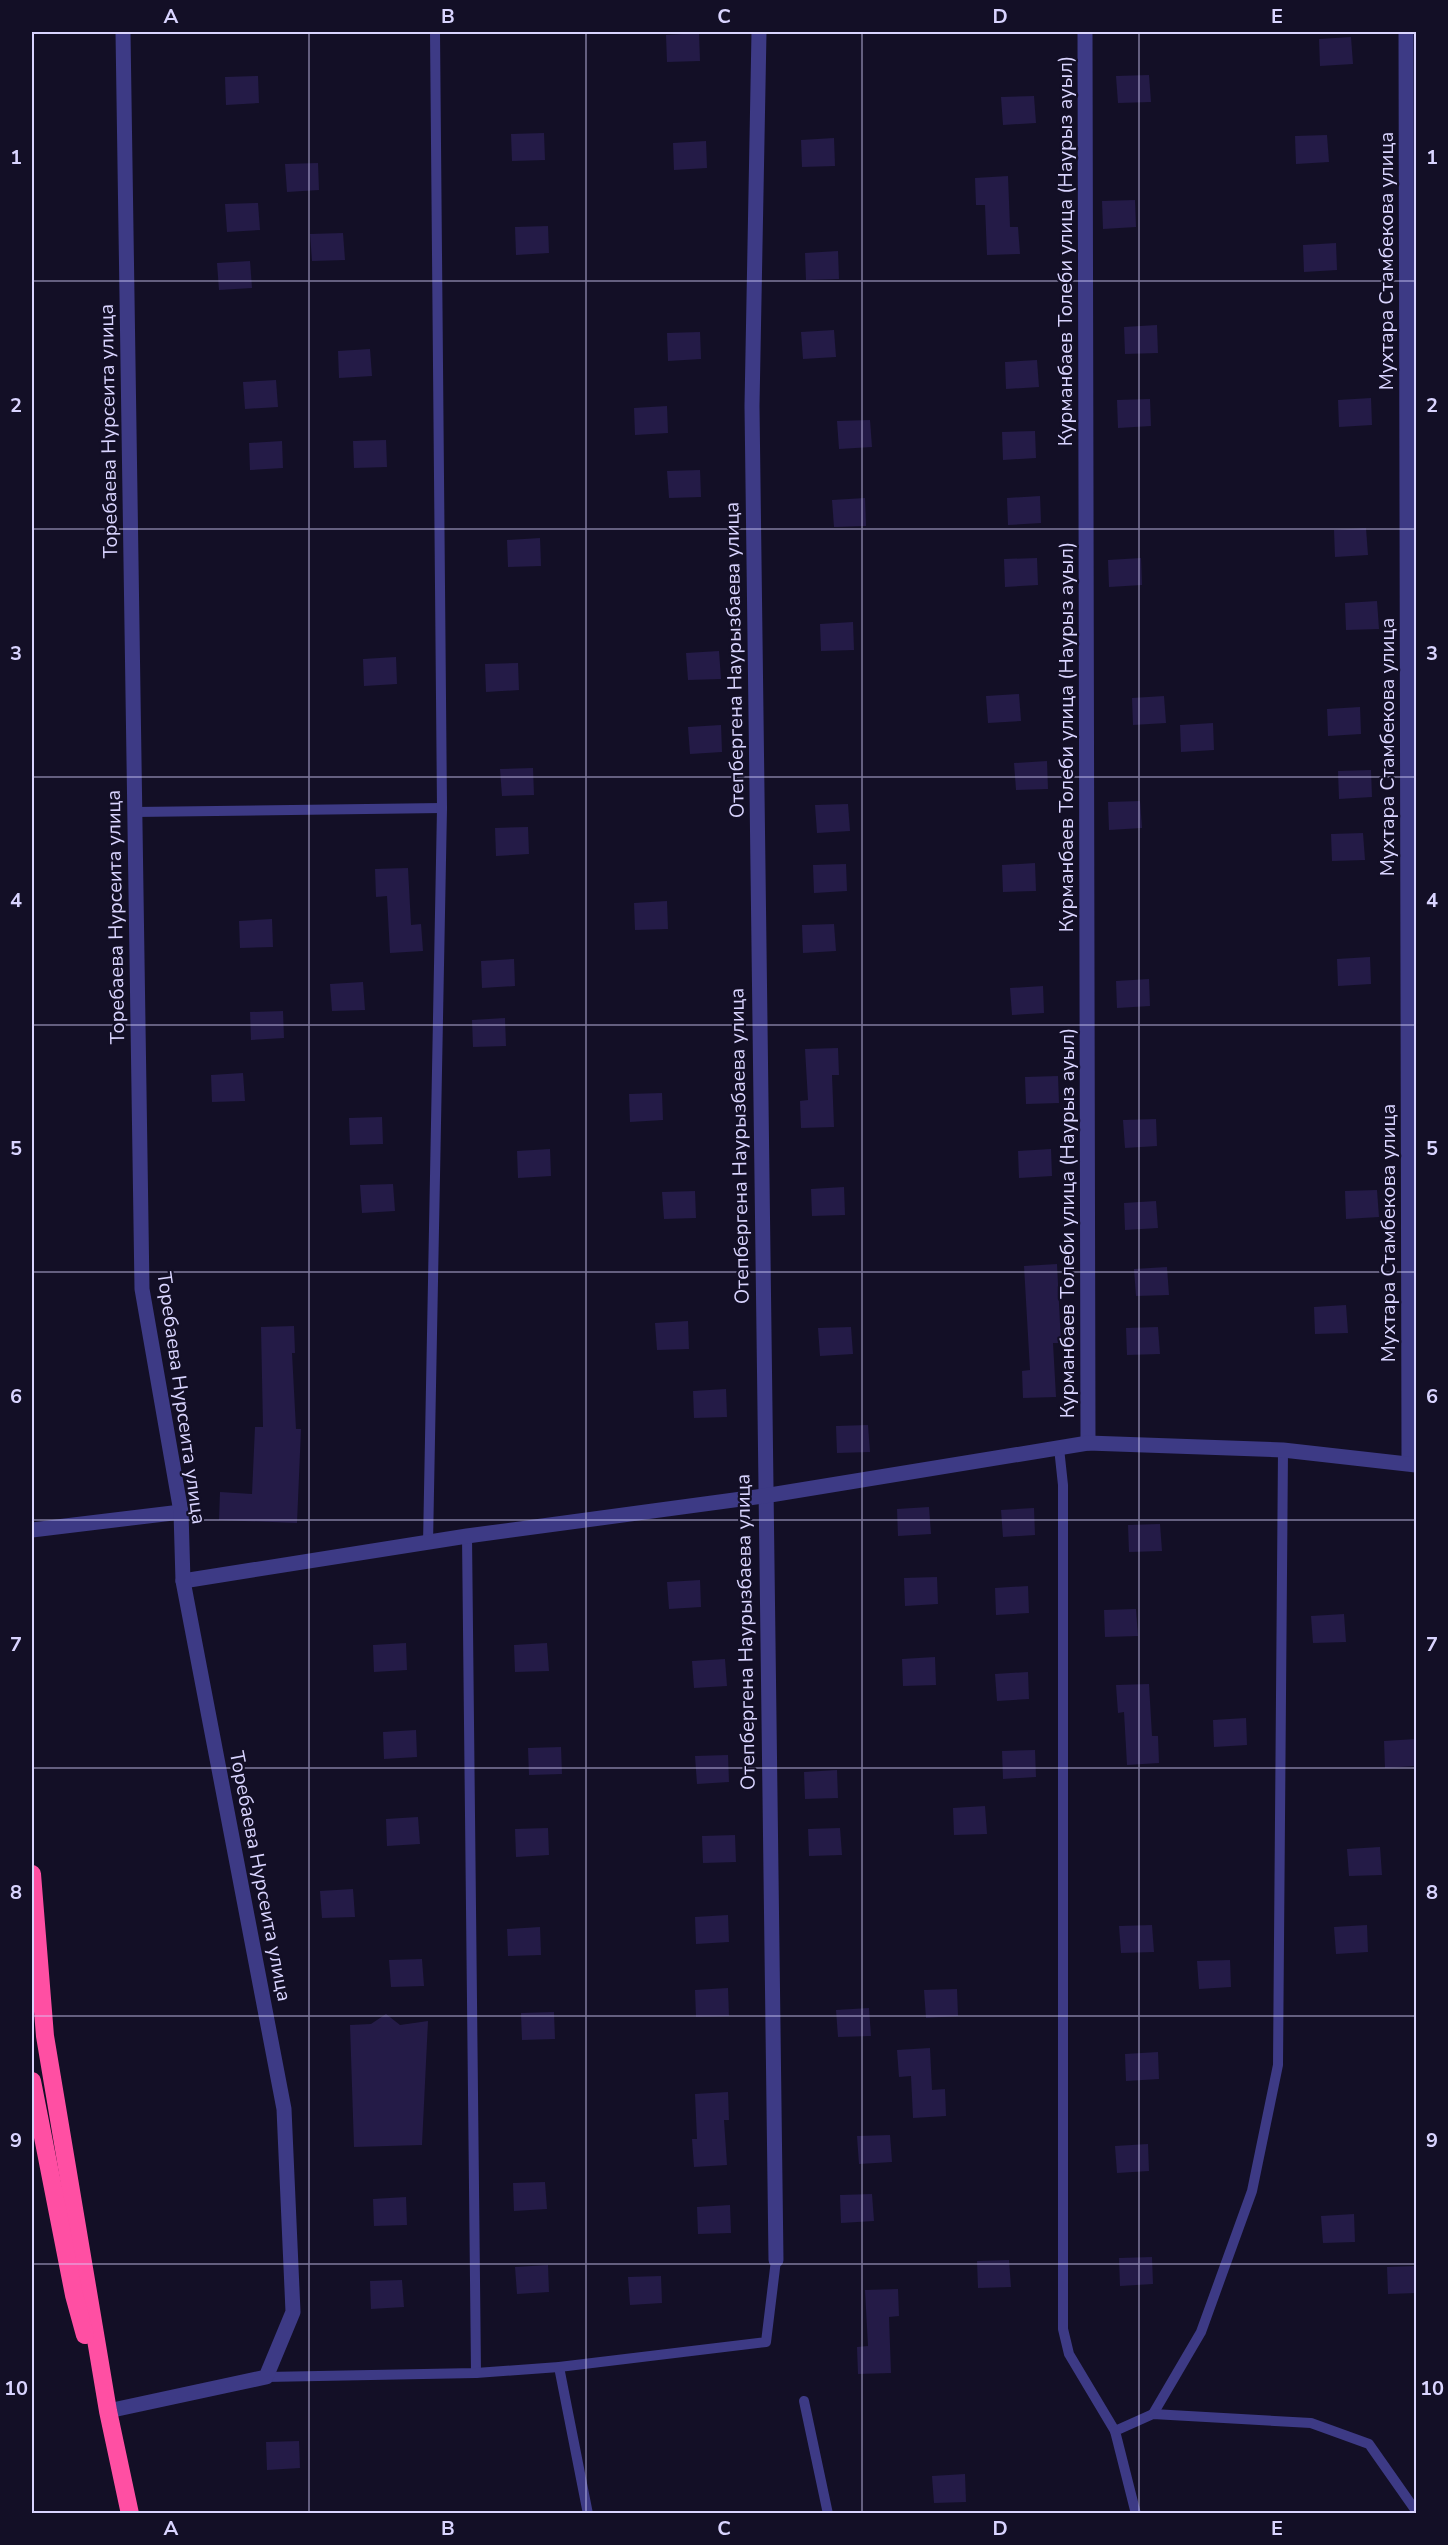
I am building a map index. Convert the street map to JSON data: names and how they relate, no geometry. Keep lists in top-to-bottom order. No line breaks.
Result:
{"streets":{"street":["Курманбаев Толеби улица (Наурыз ауыл)","Мухтара Стамбекова улица","Торебаева Нурсеита улица","Отепбергена Наурызбаева улица"]},"grid":{"columns":["A","B","C","D","E"],"rows":["1","2","3","4","5","6","7","8","9","10"]}}
